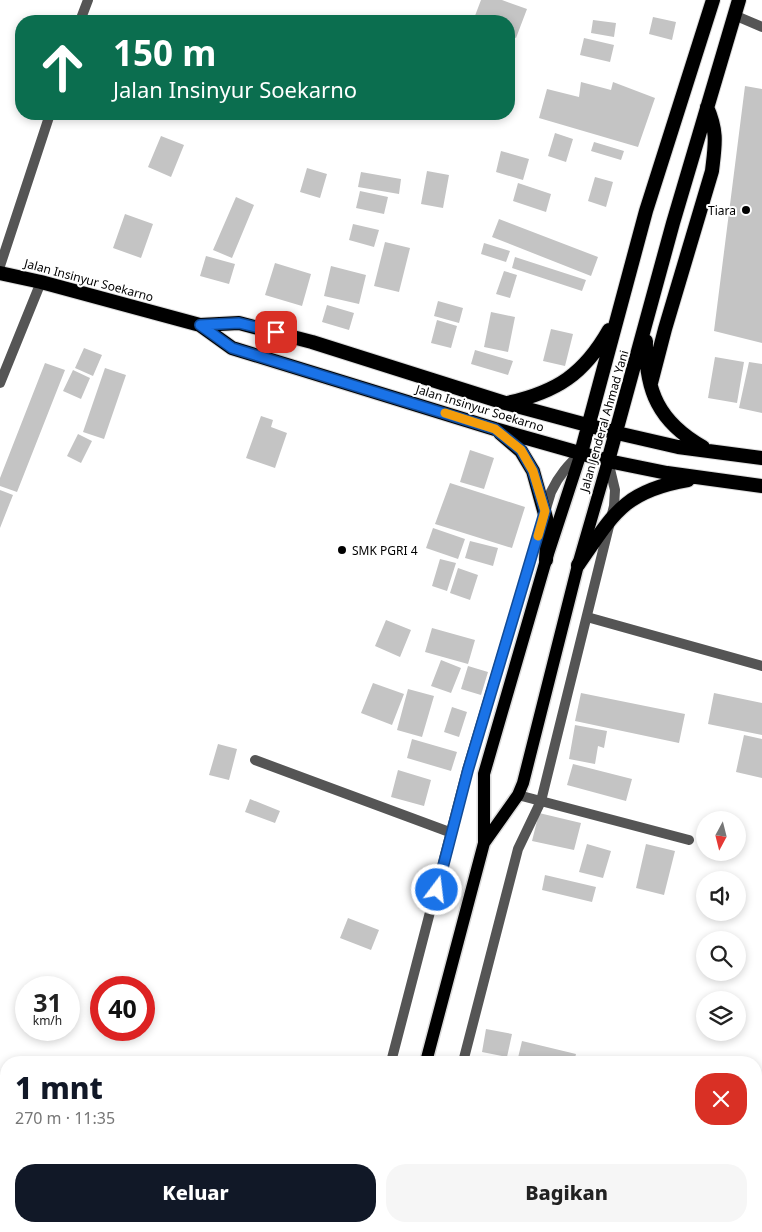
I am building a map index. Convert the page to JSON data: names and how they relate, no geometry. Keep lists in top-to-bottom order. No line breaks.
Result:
{"streets":{"highway":["Jalan Insinyur Soekarno","Jalan Jenderal Ahmad Yani"]},"crossings":[["Jalan Insinyur Soekarno","Jalan Jenderal Ahmad Yani"]],"places":["Tiara","SMK PGRI 4"],"north":"bottom","page":{"turn":["150 m","Jalan Insinyur Soekarno"],"speed":"31 km/h","limit":"40","heading":["1 mnt","270 m · 11:35"],"buttons":["Keluar","Bagikan"]}}
